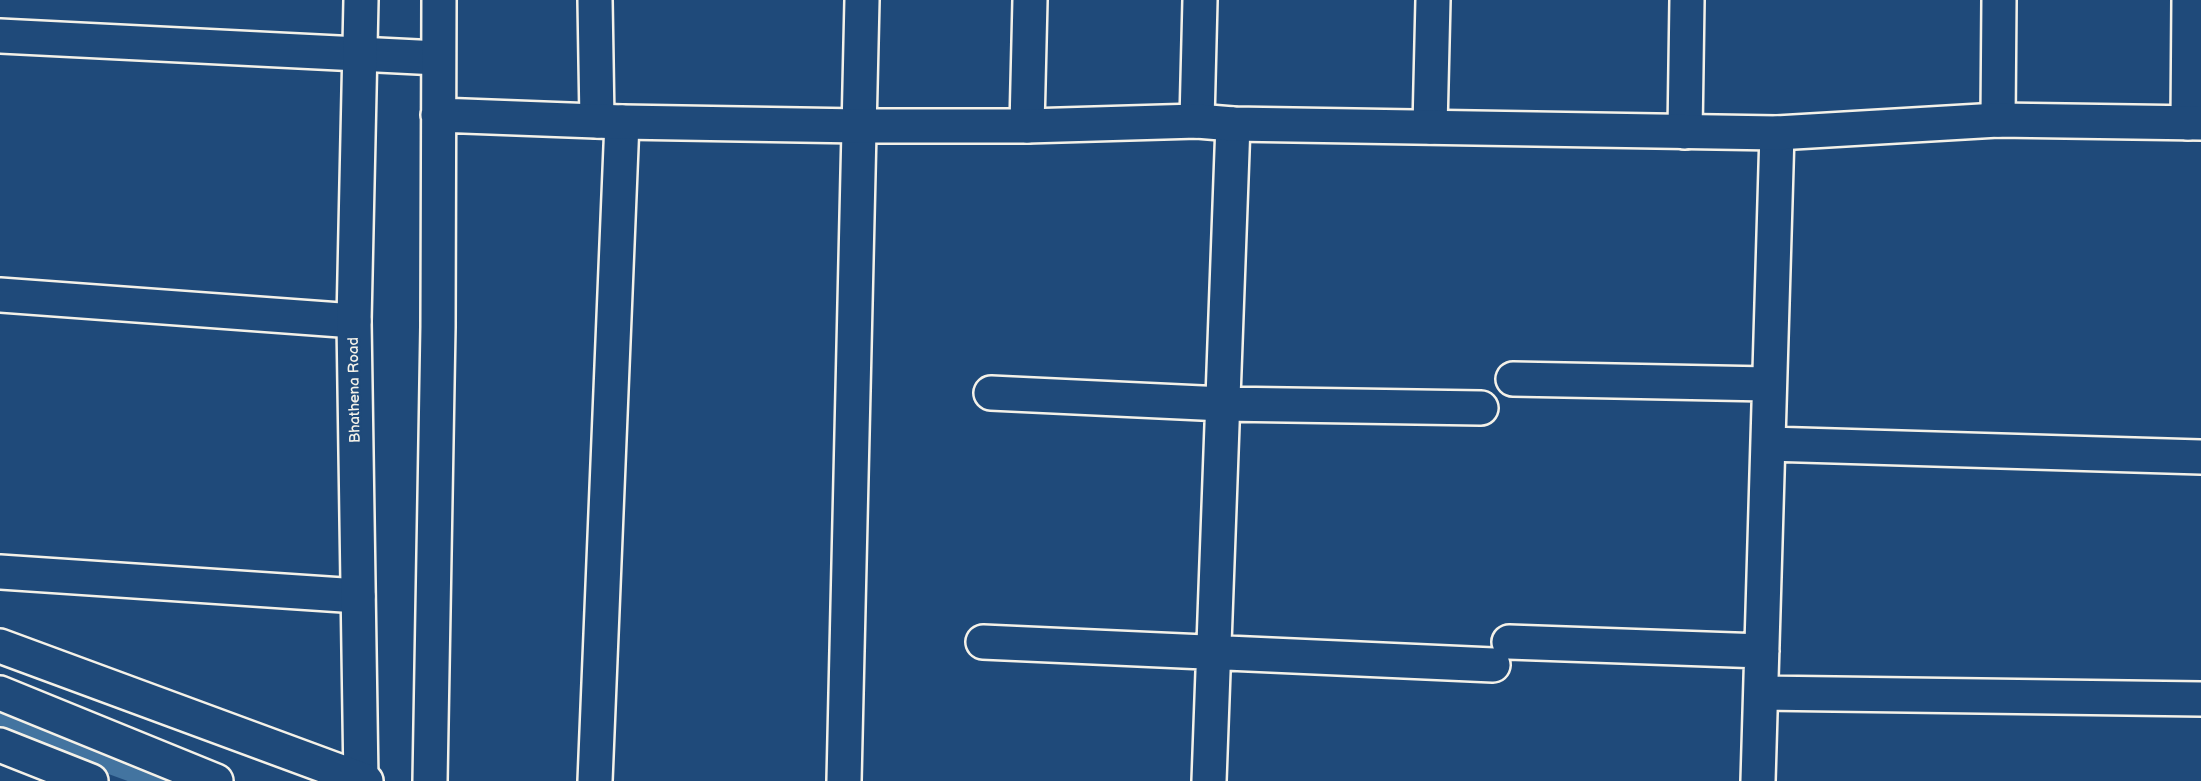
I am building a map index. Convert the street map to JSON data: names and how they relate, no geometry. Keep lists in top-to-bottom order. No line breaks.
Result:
{"streets":{"street":["Bhathena Road"]}}
